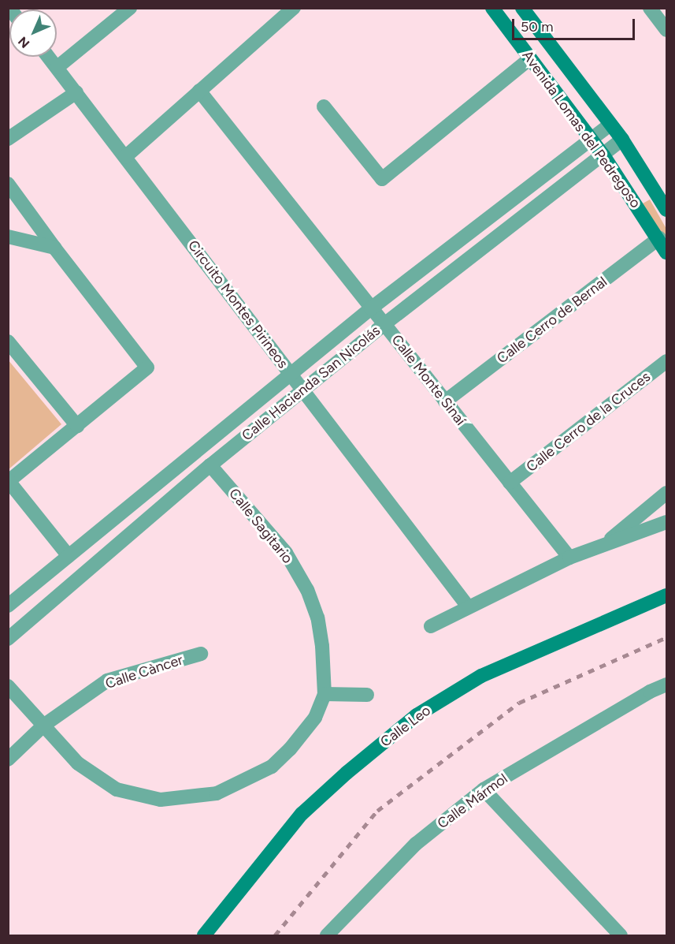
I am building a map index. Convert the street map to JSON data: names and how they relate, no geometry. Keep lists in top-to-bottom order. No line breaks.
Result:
{"streets":{"street":["Avenida Lomas del Pedregoso","Circuito Montes Pirineos","Calle Cerro de Bernal","Calle Monte Sinaí","Calle Hacienda San Nicolás","Calle Cerro de la Cruces","Calle Sagitario","Calle Càncer","Calle Leo","Calle Mármol"]},"crossings":[["Avenida Lomas del Pedregoso","Calle Cerro de Bernal"],["Avenida Lomas del Pedregoso","Calle Hacienda San Nicolás"],["Circuito Montes Pirineos","Calle Hacienda San Nicolás"],["Calle Cerro de Bernal","Calle Monte Sinaí"],["Calle Monte Sinaí","Calle Hacienda San Nicolás"],["Calle Monte Sinaí","Calle Cerro de la Cruces"],["Calle Hacienda San Nicolás","Calle Sagitario"],["Calle Sagitario","Calle Càncer"]],"scale_bar":"50 m","north":"bottom left"}
